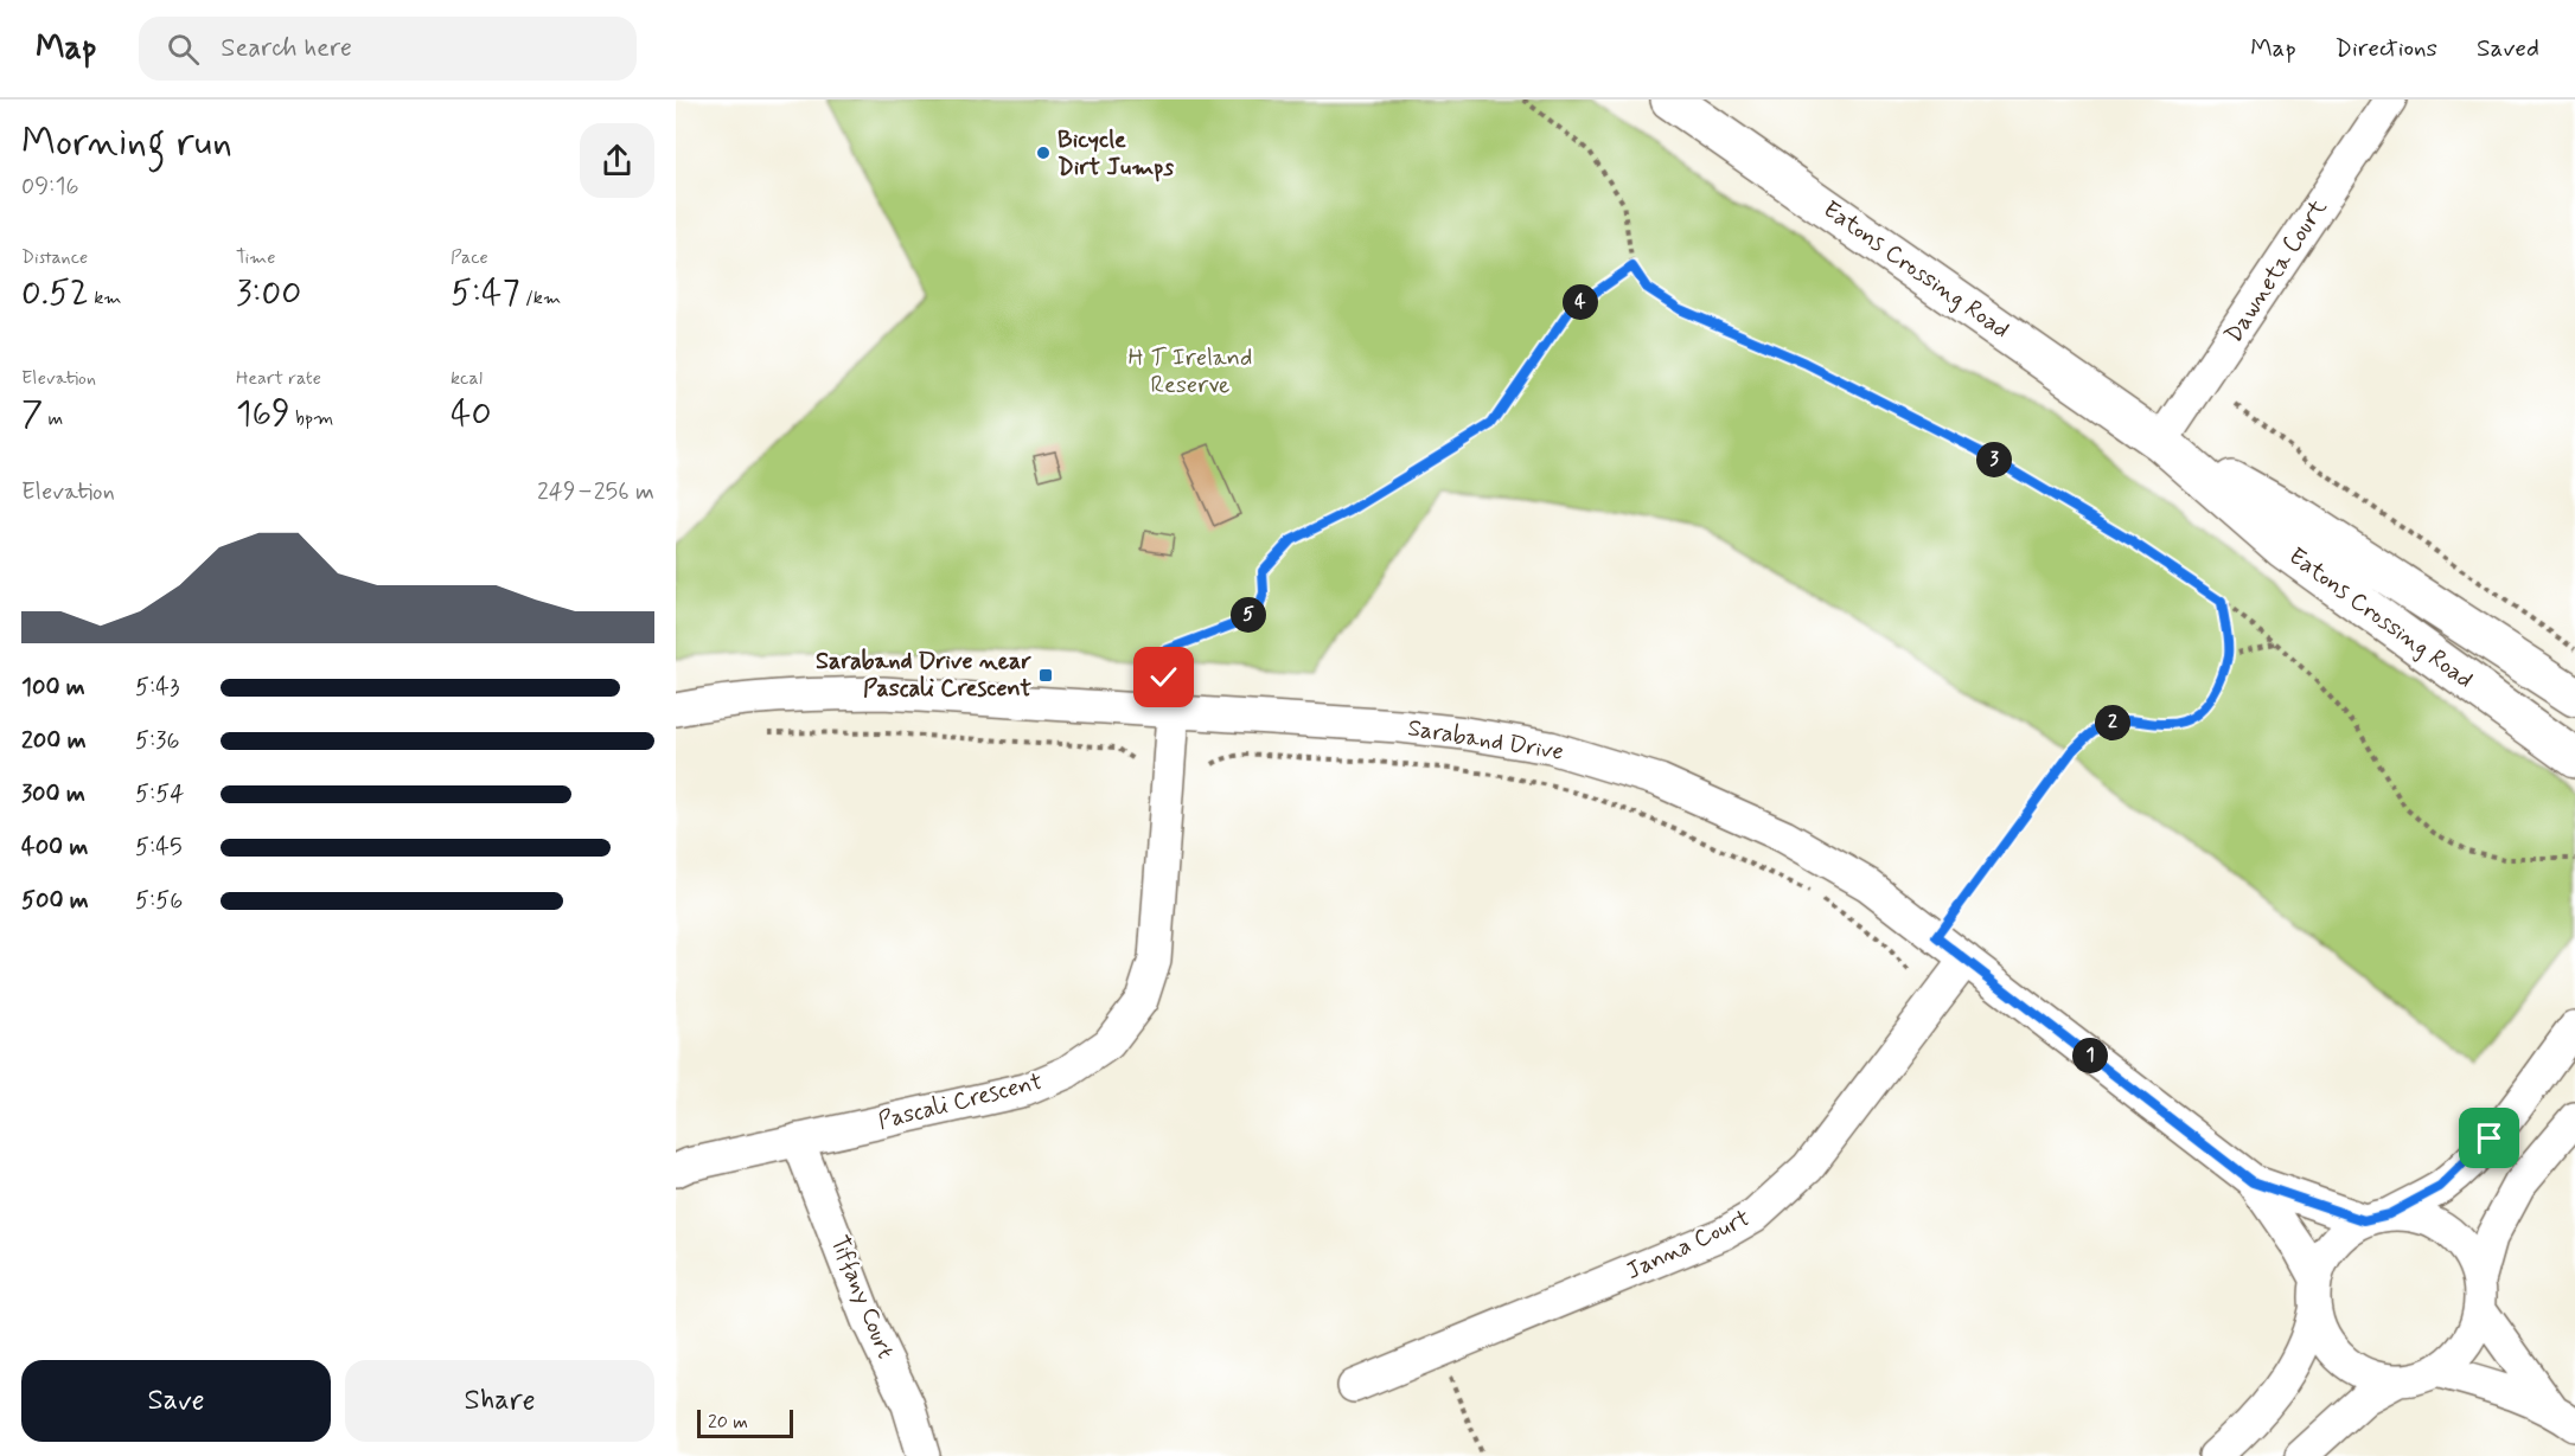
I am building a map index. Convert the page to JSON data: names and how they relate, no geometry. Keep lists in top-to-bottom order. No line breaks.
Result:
{"streets":{"main road":["Eatons Crossing Road"],"street":["Dawneta Court","Saraband Drive","Pascali Crescent","Janna Court","Tiffany Court"]},"crossings":[["Eatons Crossing Road","Dawneta Court"],["Saraband Drive","Pascali Crescent"],["Saraband Drive","Janna Court"],["Pascali Crescent","Tiffany Court"]],"parks":["H T Ireland Reserve"],"places":{"other":["Bicycle Dirt Jumps"],"transit":["Saraband Drive near Pascali Crescent"]},"scale_bar":"20 m","page":{"header":"Map","search":"Search here","nav":["Map","Directions","Saved"],"heading":["Morning run","09:16"],"stats":[["Distance","0.52 km"],["Time","3:00"],["Pace","5:47 /km"],["Elevation","7 m"],["Heart rate","169 bpm"],["kcal","40"]],"pins":["4","3","5","2","1"],"chart":["Elevation","249–256 m"],"list":[{"name":"100 m","note":"5:43"},{"name":"200 m","note":"5:36"},{"name":"300 m","note":"5:54"},{"name":"400 m","note":"5:45"},{"name":"500 m","note":"5:56"}],"buttons":["Save","Share"],"scale":"20 m"}}
